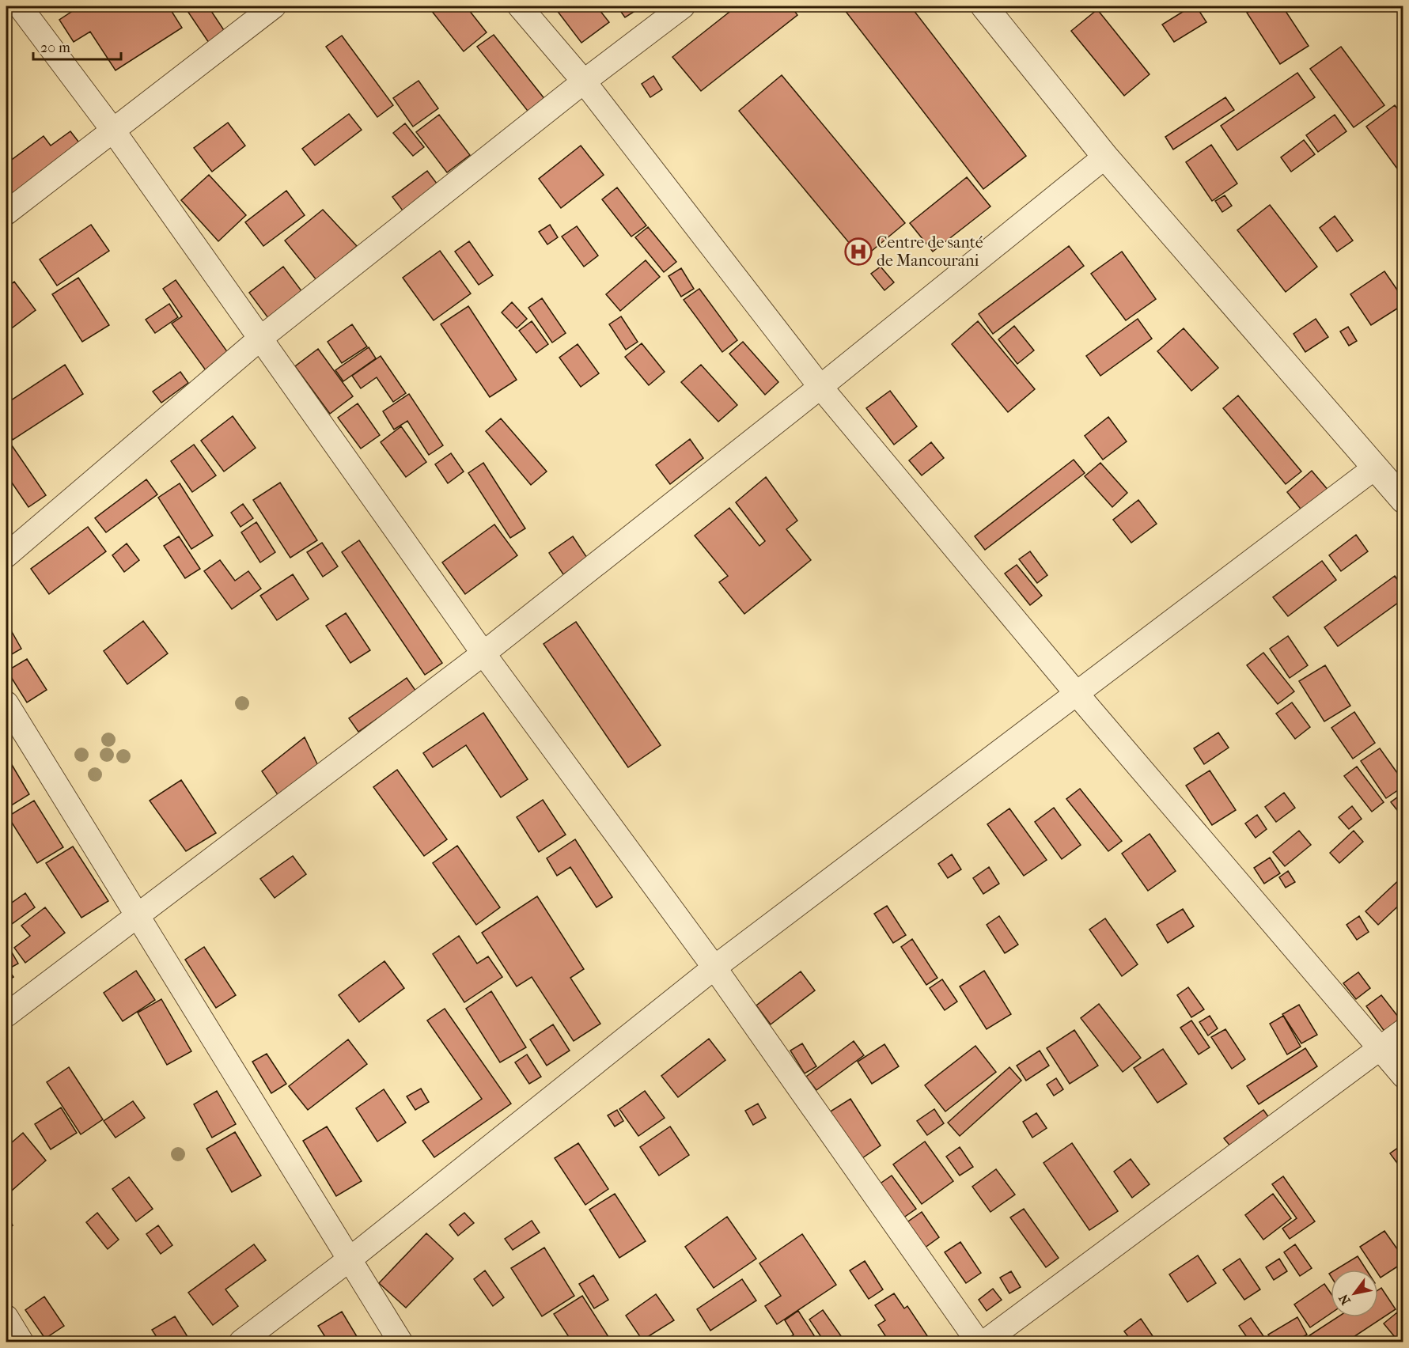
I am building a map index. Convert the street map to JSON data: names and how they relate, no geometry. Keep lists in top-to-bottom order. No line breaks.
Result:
{"places":{"hospital":["Centre de santé de Mancourani"]},"scale_bar":"20 m","north":"bottom left"}
